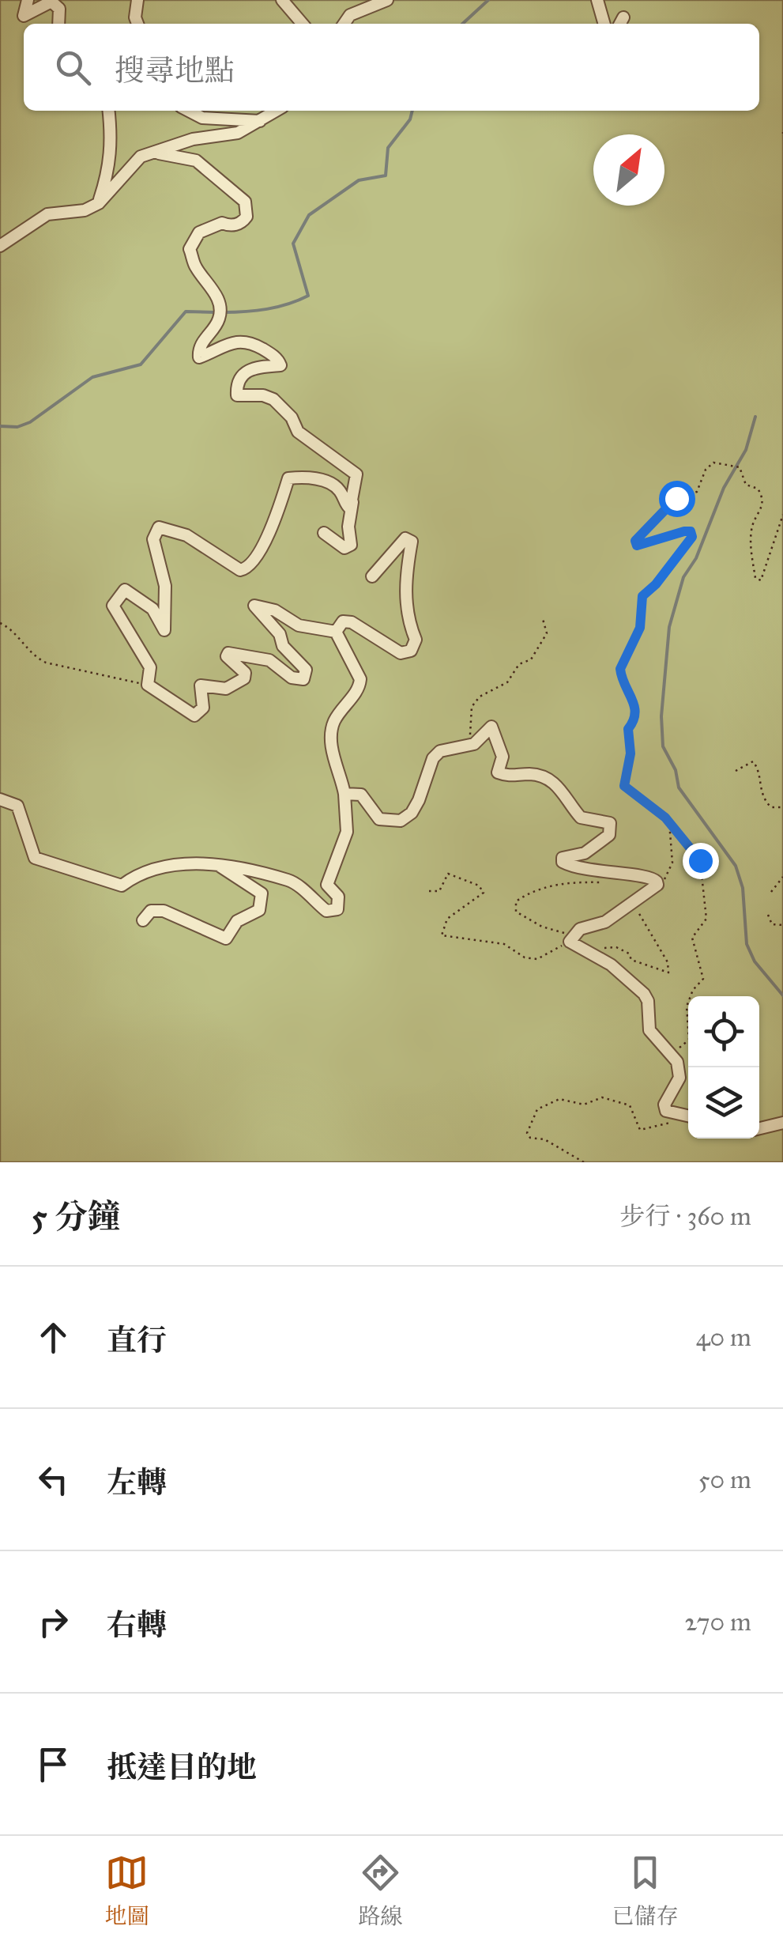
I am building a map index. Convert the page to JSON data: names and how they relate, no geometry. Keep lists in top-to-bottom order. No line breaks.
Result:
{"north":"top right","page":{"search":"搜尋地點","heading":["5 分鐘","步行 · 360 m"],"list":[["直行","40 m"],["左轉","50 m"],["右轉","270 m"],"抵達目的地"],"nav":["地圖","路線","已儲存"]}}
